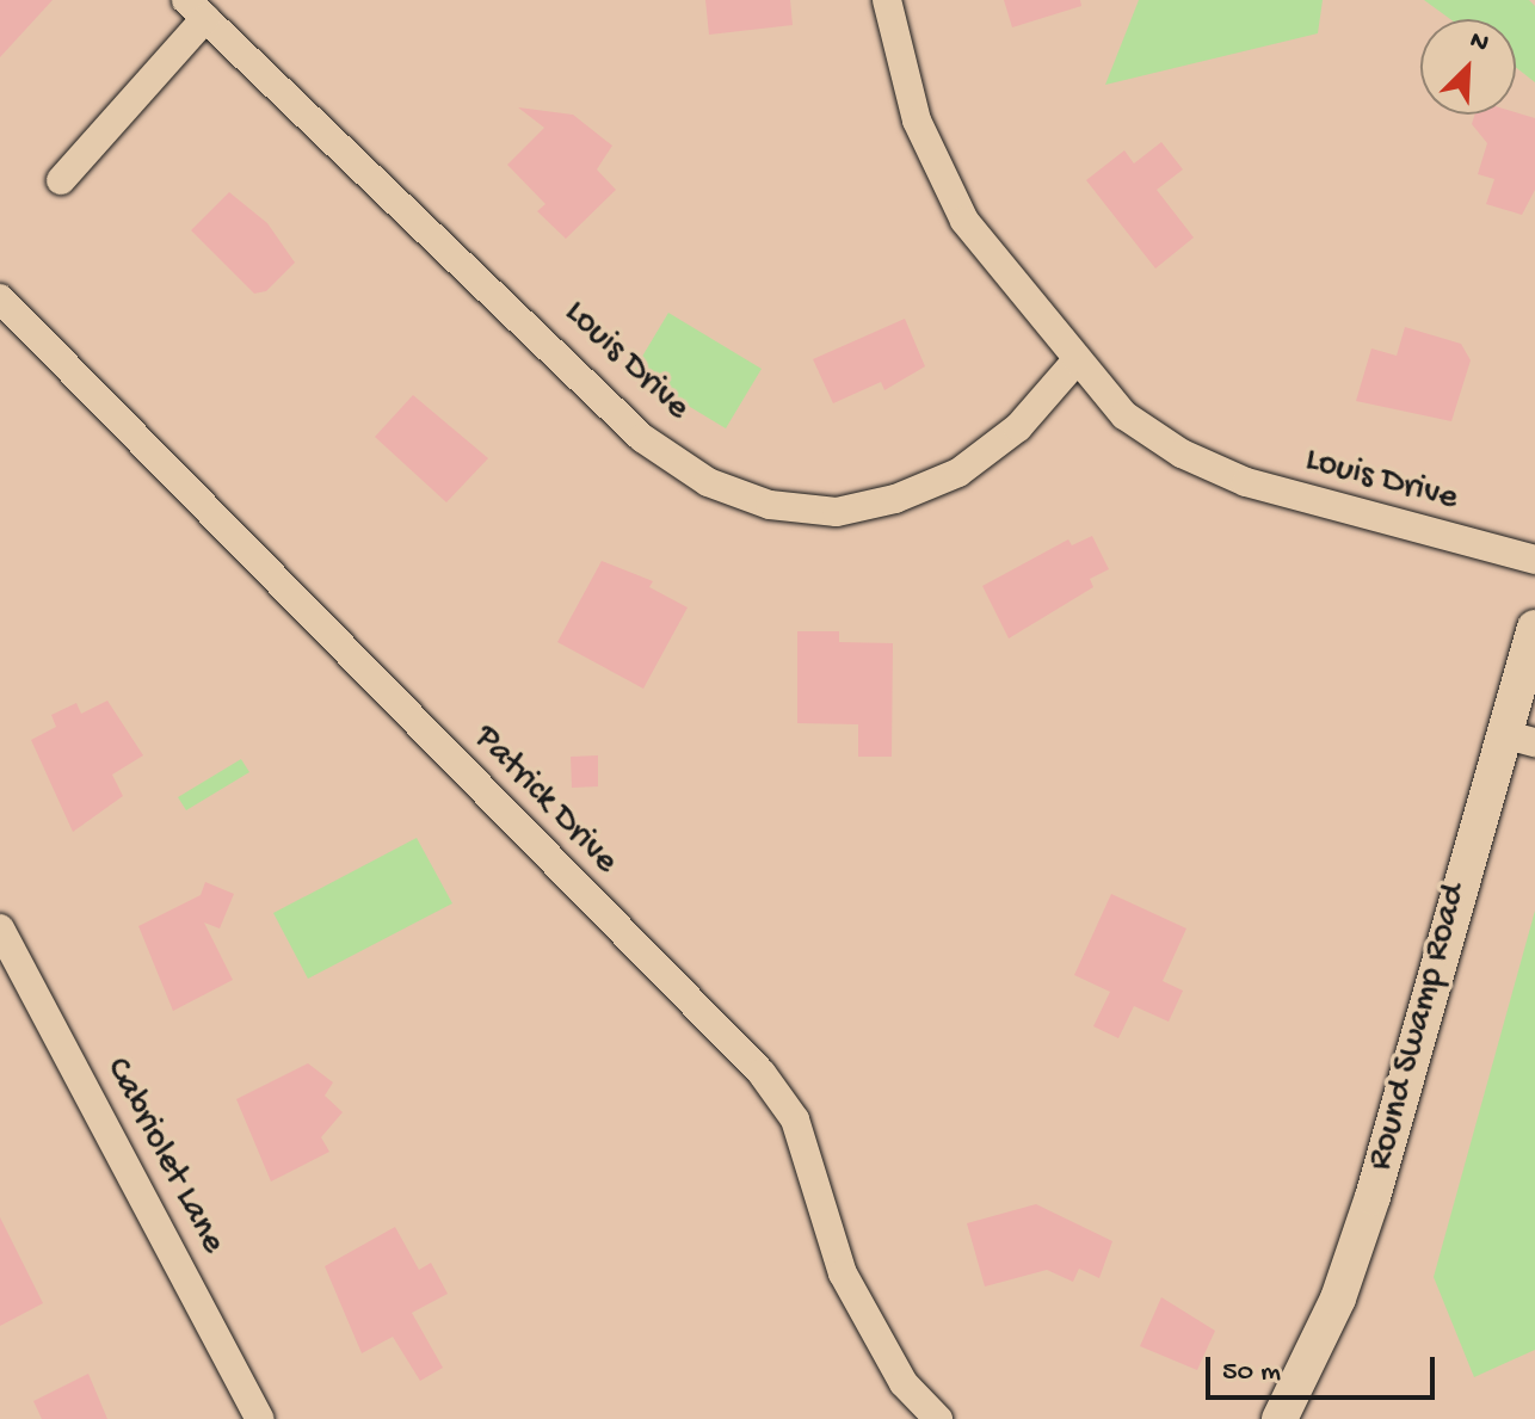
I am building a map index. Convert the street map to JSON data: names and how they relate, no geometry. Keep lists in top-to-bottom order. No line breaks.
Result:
{"streets":{"street":["Louis Drive","Patrick Drive","Round Swamp Road","Cabriolet Lane"]},"scale_bar":"50 m","north":"top right"}
